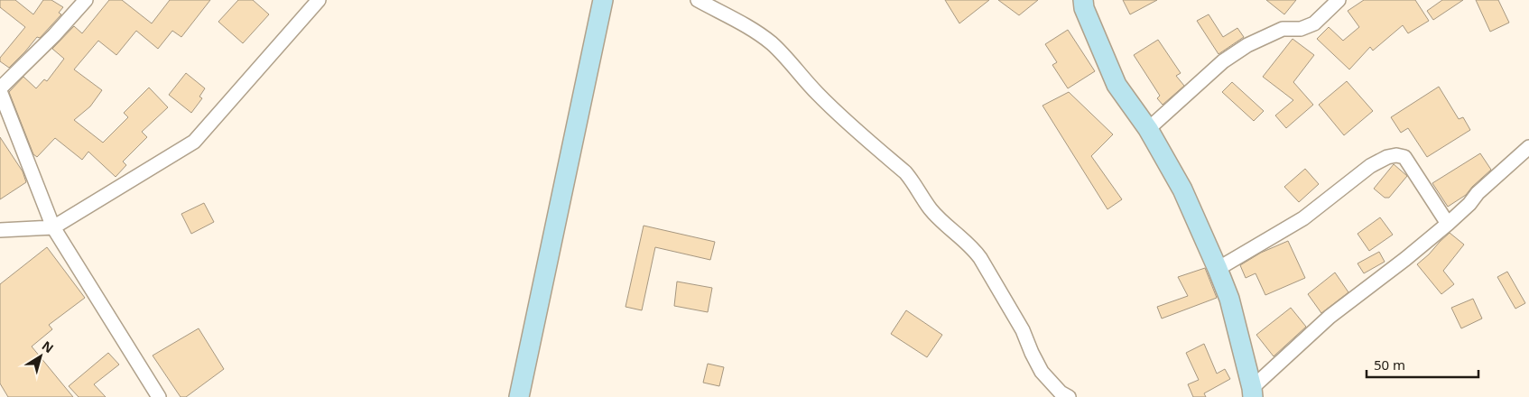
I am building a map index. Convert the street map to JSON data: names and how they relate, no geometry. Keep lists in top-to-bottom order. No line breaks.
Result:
{"scale_bar":"50 m","north":"top right"}
